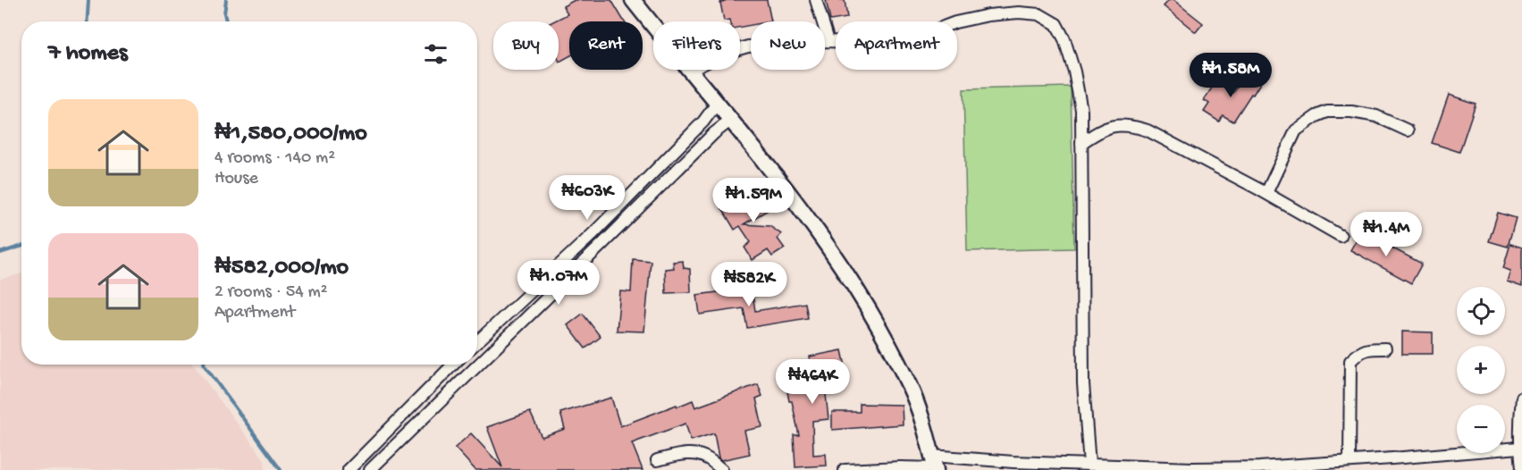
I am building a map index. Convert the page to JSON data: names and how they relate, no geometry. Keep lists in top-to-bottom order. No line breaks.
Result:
{"page":{"chip":["Buy","Rent","Filters","New","Apartment"],"heading":"7 homes","price":["₦1.58M","₦603K","₦1.59M","₦1.4M","₦1.07M","₦582K","₦464K"],"list":[{"name":"₦1,580,000/mo","note":"4 rooms · 140 m² · House"},{"name":"₦582,000/mo","note":"2 rooms · 54 m² · Apartment"}],"map_buttons":["+","−"]}}
